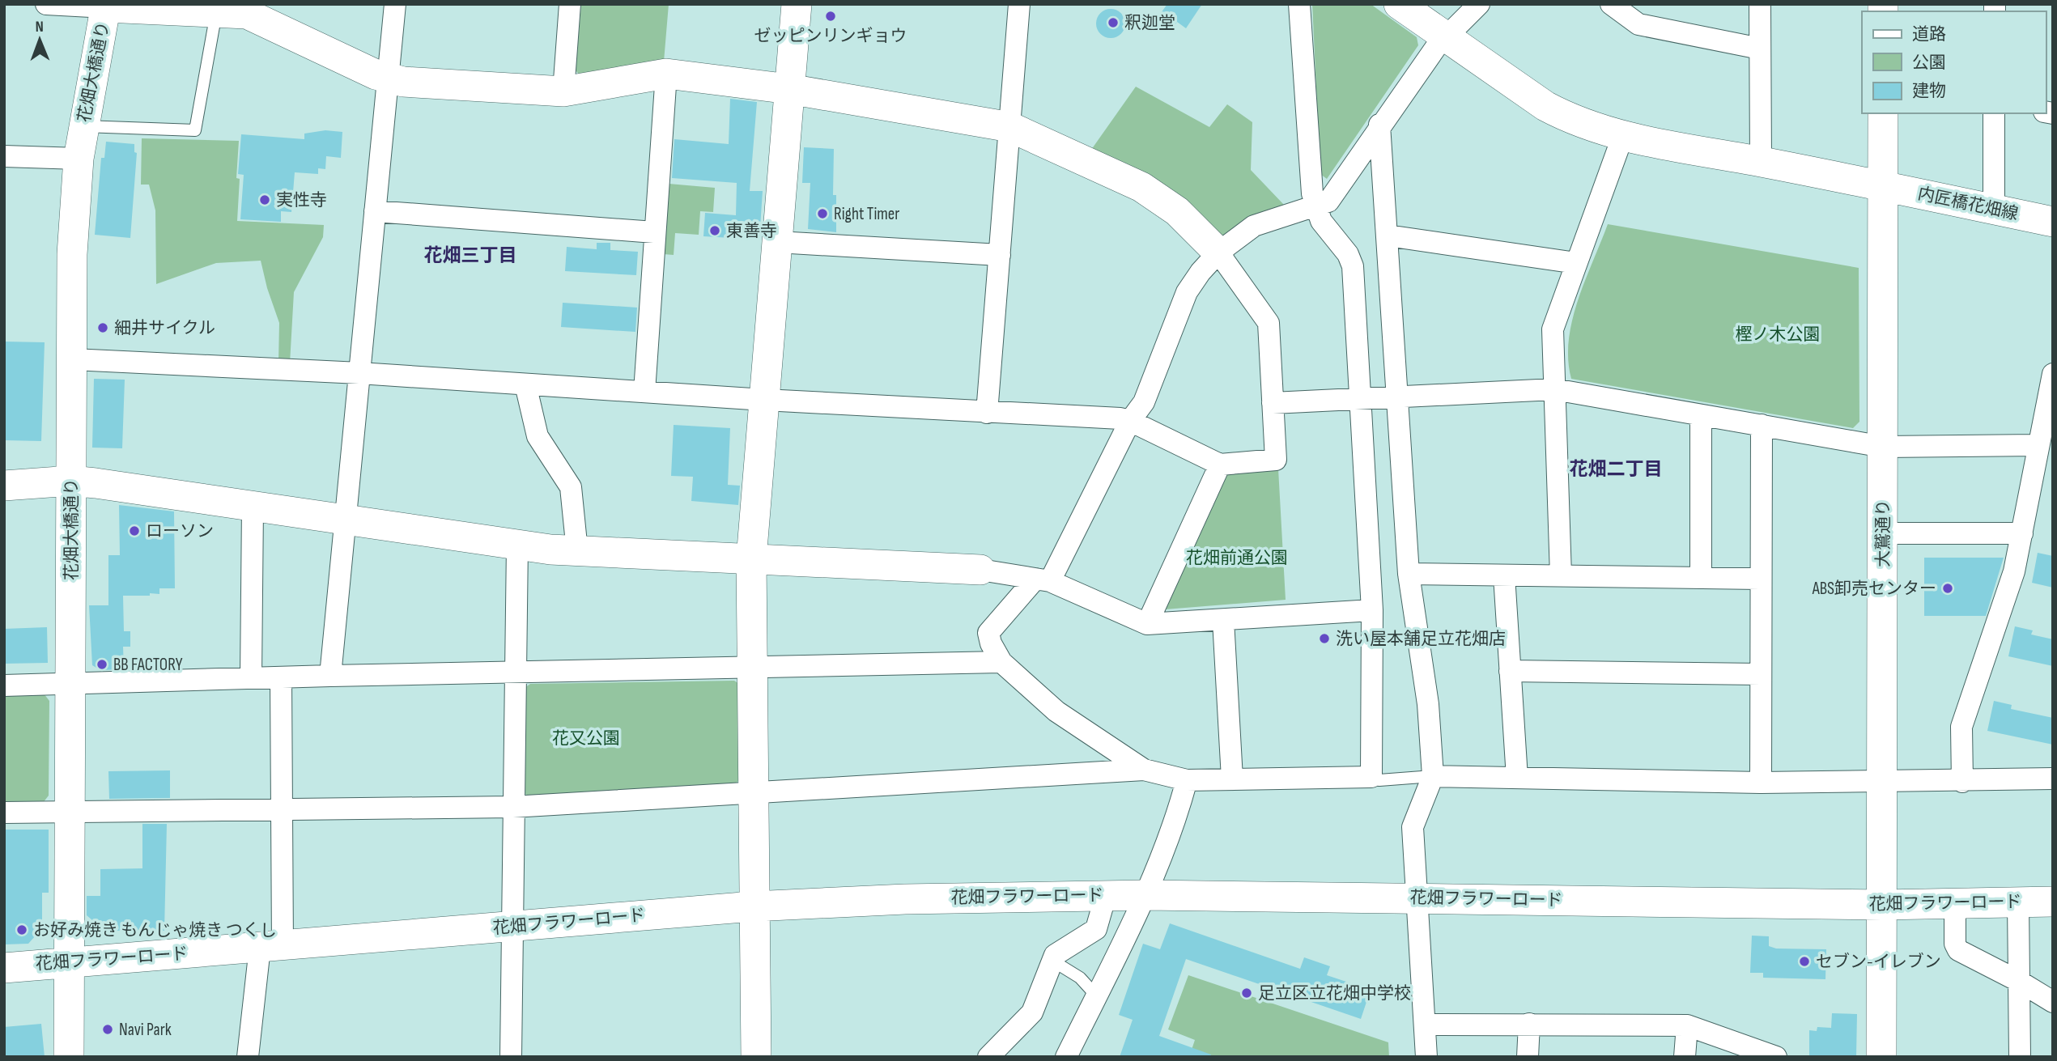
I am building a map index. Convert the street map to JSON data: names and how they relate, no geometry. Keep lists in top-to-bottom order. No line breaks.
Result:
{"streets":{"street":["花畑大橋通り","内匠橋花畑線","大鷲通り","花畑フラワーロード"]},"crossings":[["花畑大橋通り","花畑フラワーロード"],["内匠橋花畑線","大鷲通り"],["大鷲通り","花畑フラワーロード"]],"districts":["花畑三丁目","花畑二丁目"],"parks":["樫ノ木公園","花畑前通公園","花又公園"],"places":["ゼッピンリンギョウ","釈迦堂","実性寺","Right Timer","東善寺","細井サイクル","ローソン","ABS卸売センター","洗い屋本舗足立花畑店","BB FACTORY","お好み焼き もんじゃ焼き つくし","セブン-イレブン","足立区立花畑中学校","Navi Park"],"legend":["道路","公園","建物"],"north":"top"}
